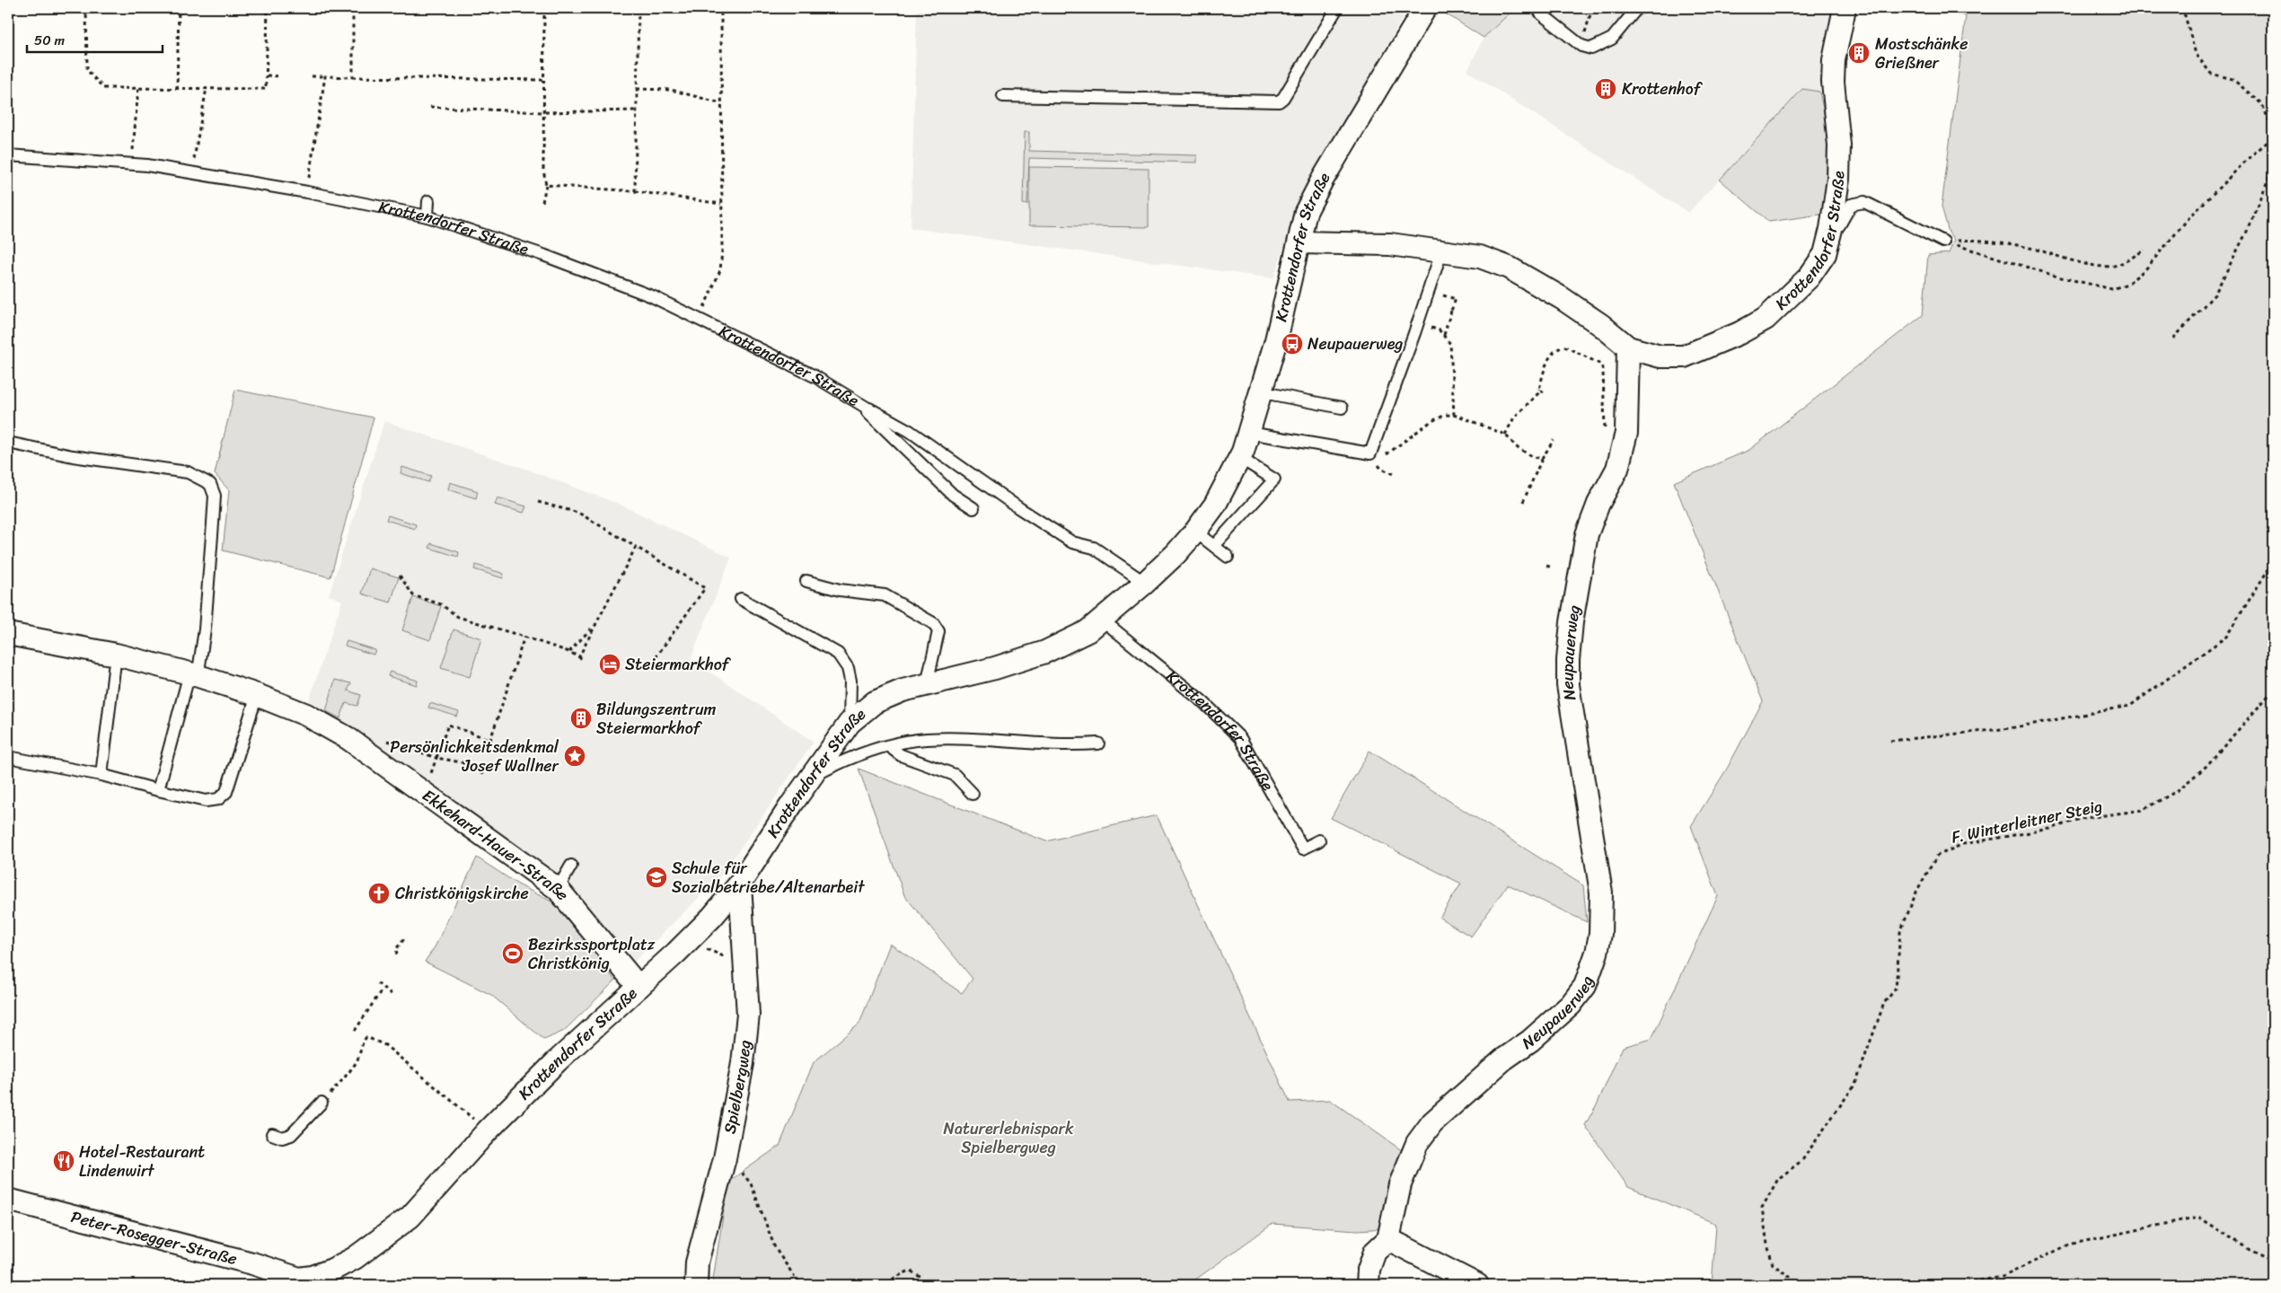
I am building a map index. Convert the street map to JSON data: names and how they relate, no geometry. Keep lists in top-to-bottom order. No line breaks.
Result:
{"streets":{"street":["Krottendorfer Straße","Neupauerweg","Ekkehard-Hauer-Straße","Spielbergweg","Peter-Rosegger-Straße"],"path":["F. Winterleitner Steig"]},"crossings":[["Krottendorfer Straße","Neupauerweg"],["Krottendorfer Straße","Ekkehard-Hauer-Straße"],["Krottendorfer Straße","Spielbergweg"],["Krottendorfer Straße","Peter-Rosegger-Straße"]],"parks":["Naturerlebnispark Spielbergweg"],"places":{"building":["Mostschänke Grießner","Krottenhof","Bildungszentrum Steiermarkhof"],"bus stop":["Neupauerweg"],"hotel":["Steiermarkhof"],"place":["Persönlichkeitsdenkmal Josef Wallner"],"school or university":["Schule für Sozialbetriebe/Altenarbeit"],"church":["Christkönigskirche"],"sports":["Bezirkssportplatz Christkönig"],"restaurant":["Hotel-Restaurant Lindenwirt"]},"scale_bar":"50 m"}
